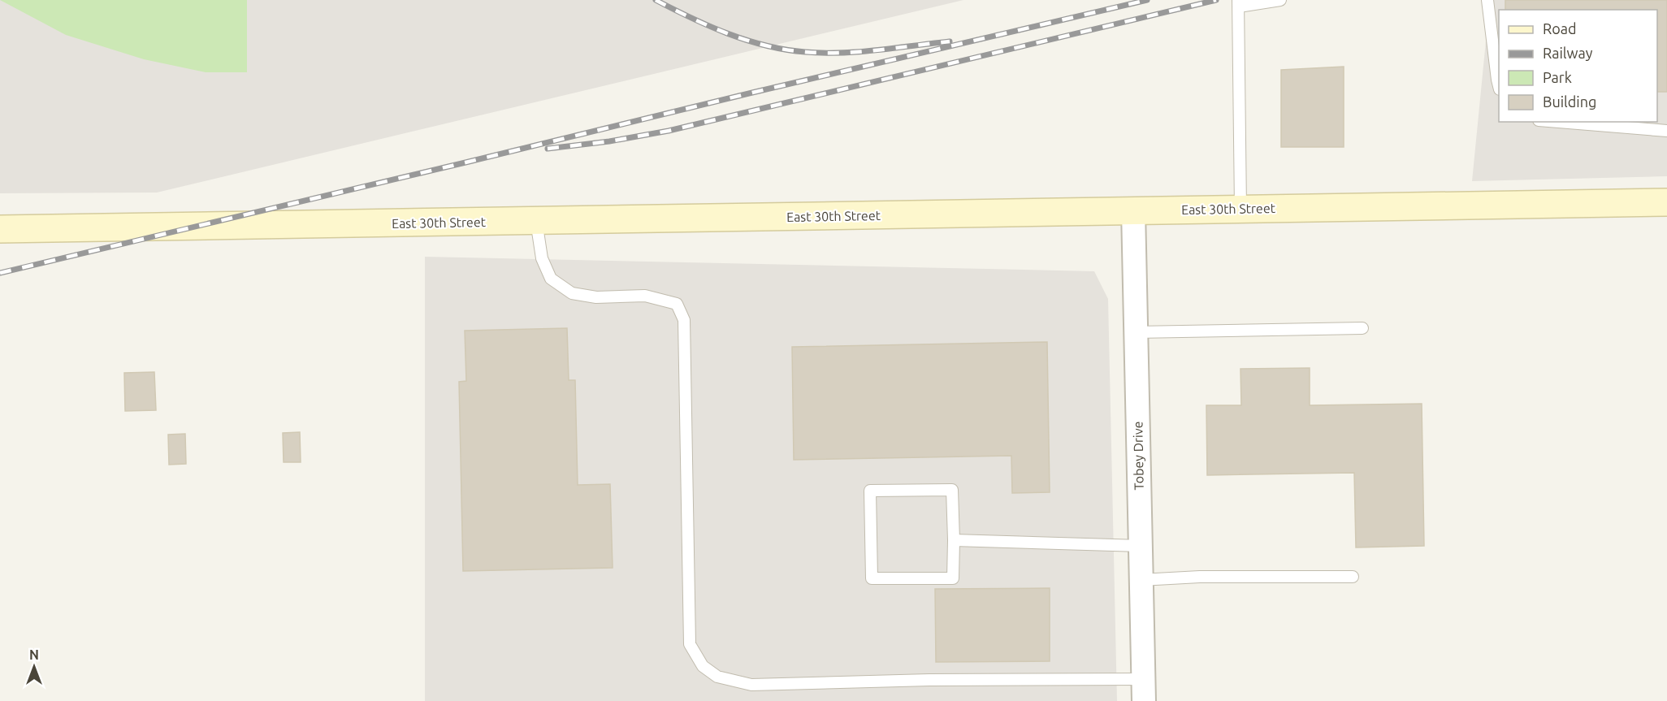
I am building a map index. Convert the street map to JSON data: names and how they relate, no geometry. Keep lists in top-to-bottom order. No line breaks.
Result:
{"streets":{"main road":["East 30th Street"],"street":["Tobey Drive"]},"crossings":[["East 30th Street","Tobey Drive"]],"legend":["Road","Railway","Park","Building"],"north":"top"}
